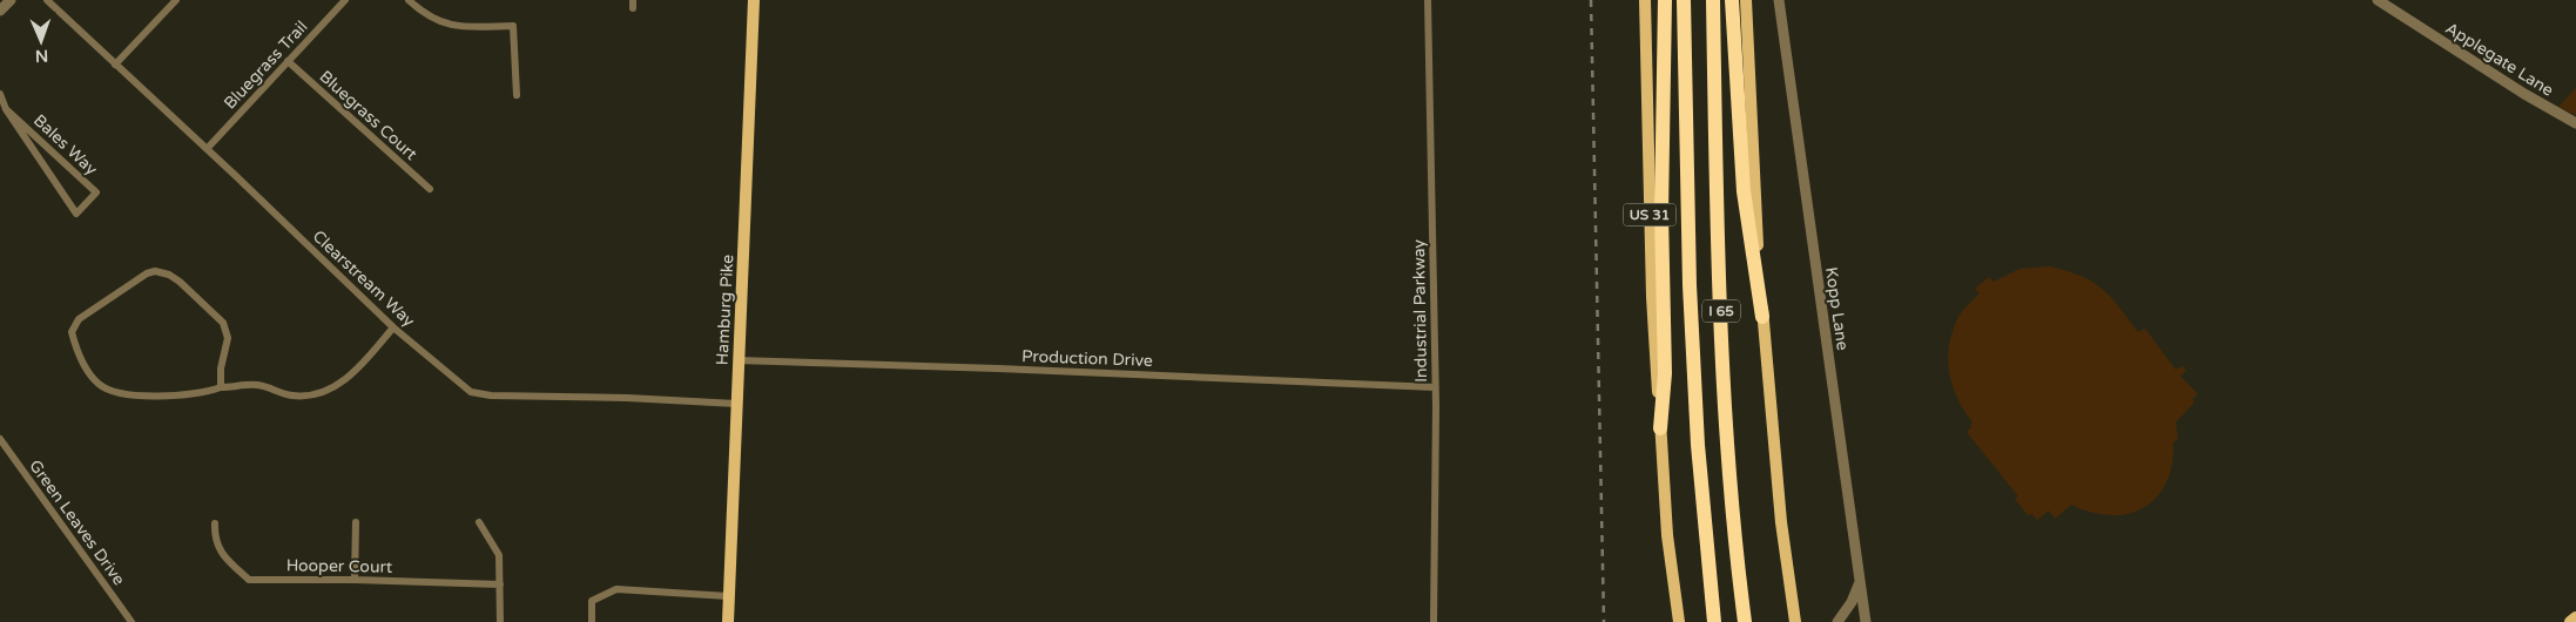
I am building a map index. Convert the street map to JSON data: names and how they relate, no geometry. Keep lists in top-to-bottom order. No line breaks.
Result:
{"streets":{"highway":["I 65"],"main road":["US 31","Hamburg Pike"],"street":["Applegate Lane","Bluegrass Trail","Bluegrass Court","Bales Way","Clearstream Way","Kopp Lane","Industrial Parkway","Production Drive","Green Leaves Drive","Hooper Court"]},"crossings":[["Bluegrass Trail","Bluegrass Court"],["Bluegrass Trail","Clearstream Way"],["Clearstream Way","Hamburg Pike"],["Hamburg Pike","Production Drive"],["Industrial Parkway","Production Drive"]],"north":"bottom"}
